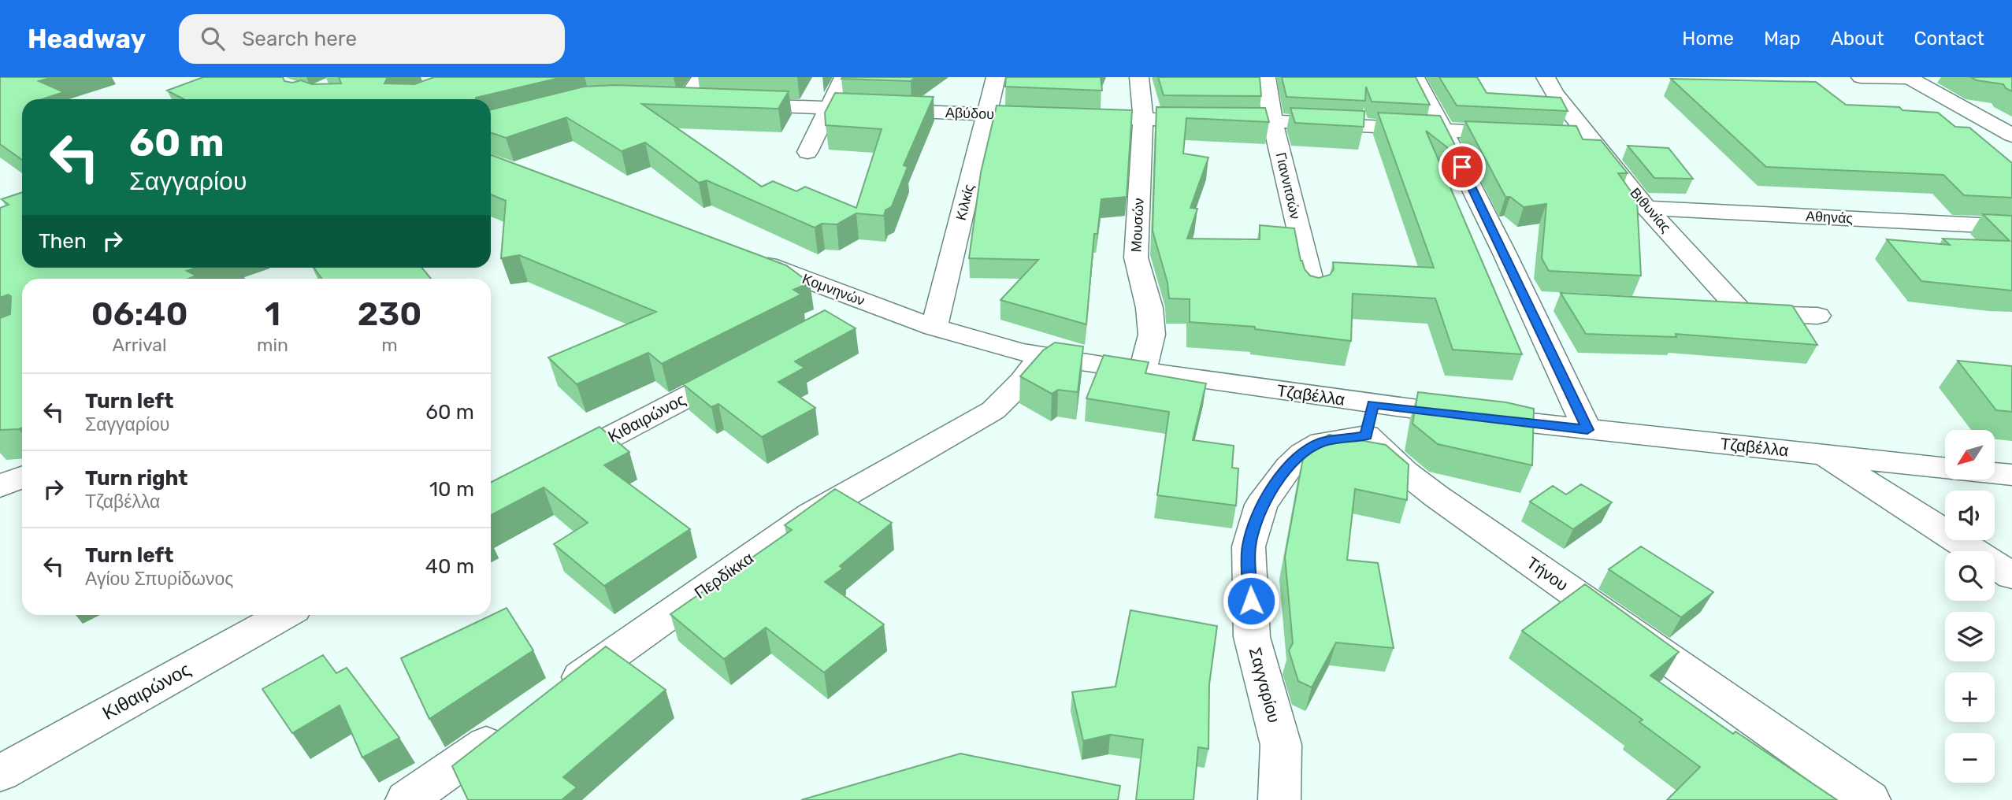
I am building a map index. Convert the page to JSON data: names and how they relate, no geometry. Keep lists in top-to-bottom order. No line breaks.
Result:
{"streets":{"street":["Αβύδου","Γιαννιτσών","Κιλκίς","Βιθυνίας","Αθηνάς","Μουσών","Κομνηνών","Τζαβέλλα","Κιθαιρώνος","Τήνου","Περδίκκα","Σαγγαρίου"]},"crossings":[["Αβύδου","Κιλκίς"],["Κιλκίς","Κομνηνών"],["Κιλκίς","Τζαβέλλα"],["Βιθυνίας","Αθηνάς"],["Μουσών","Τζαβέλλα"],["Κομνηνών","Τζαβέλλα"],["Τζαβέλλα","Τήνου"],["Τζαβέλλα","Περδίκκα"],["Τζαβέλλα","Σαγγαρίου"],["Τήνου","Σαγγαρίου"]],"north":"bottom left","page":{"header":"Headway","search":"Search here","nav":["Home","Map","About","Contact"],"turn":["60 m","Σαγγαρίου"],"then":"Then","eta":["06:40","Arrival","1","min","230","m"],"list":[{"name":"Turn left","note":"Σαγγαρίου","value":"60 m"},{"name":"Turn right","note":"Τζαβέλλα","value":"10 m"},{"name":"Turn left","note":"Αγίου Σπυρίδωνος","value":"40 m"}],"map_buttons":["+","−"]}}
